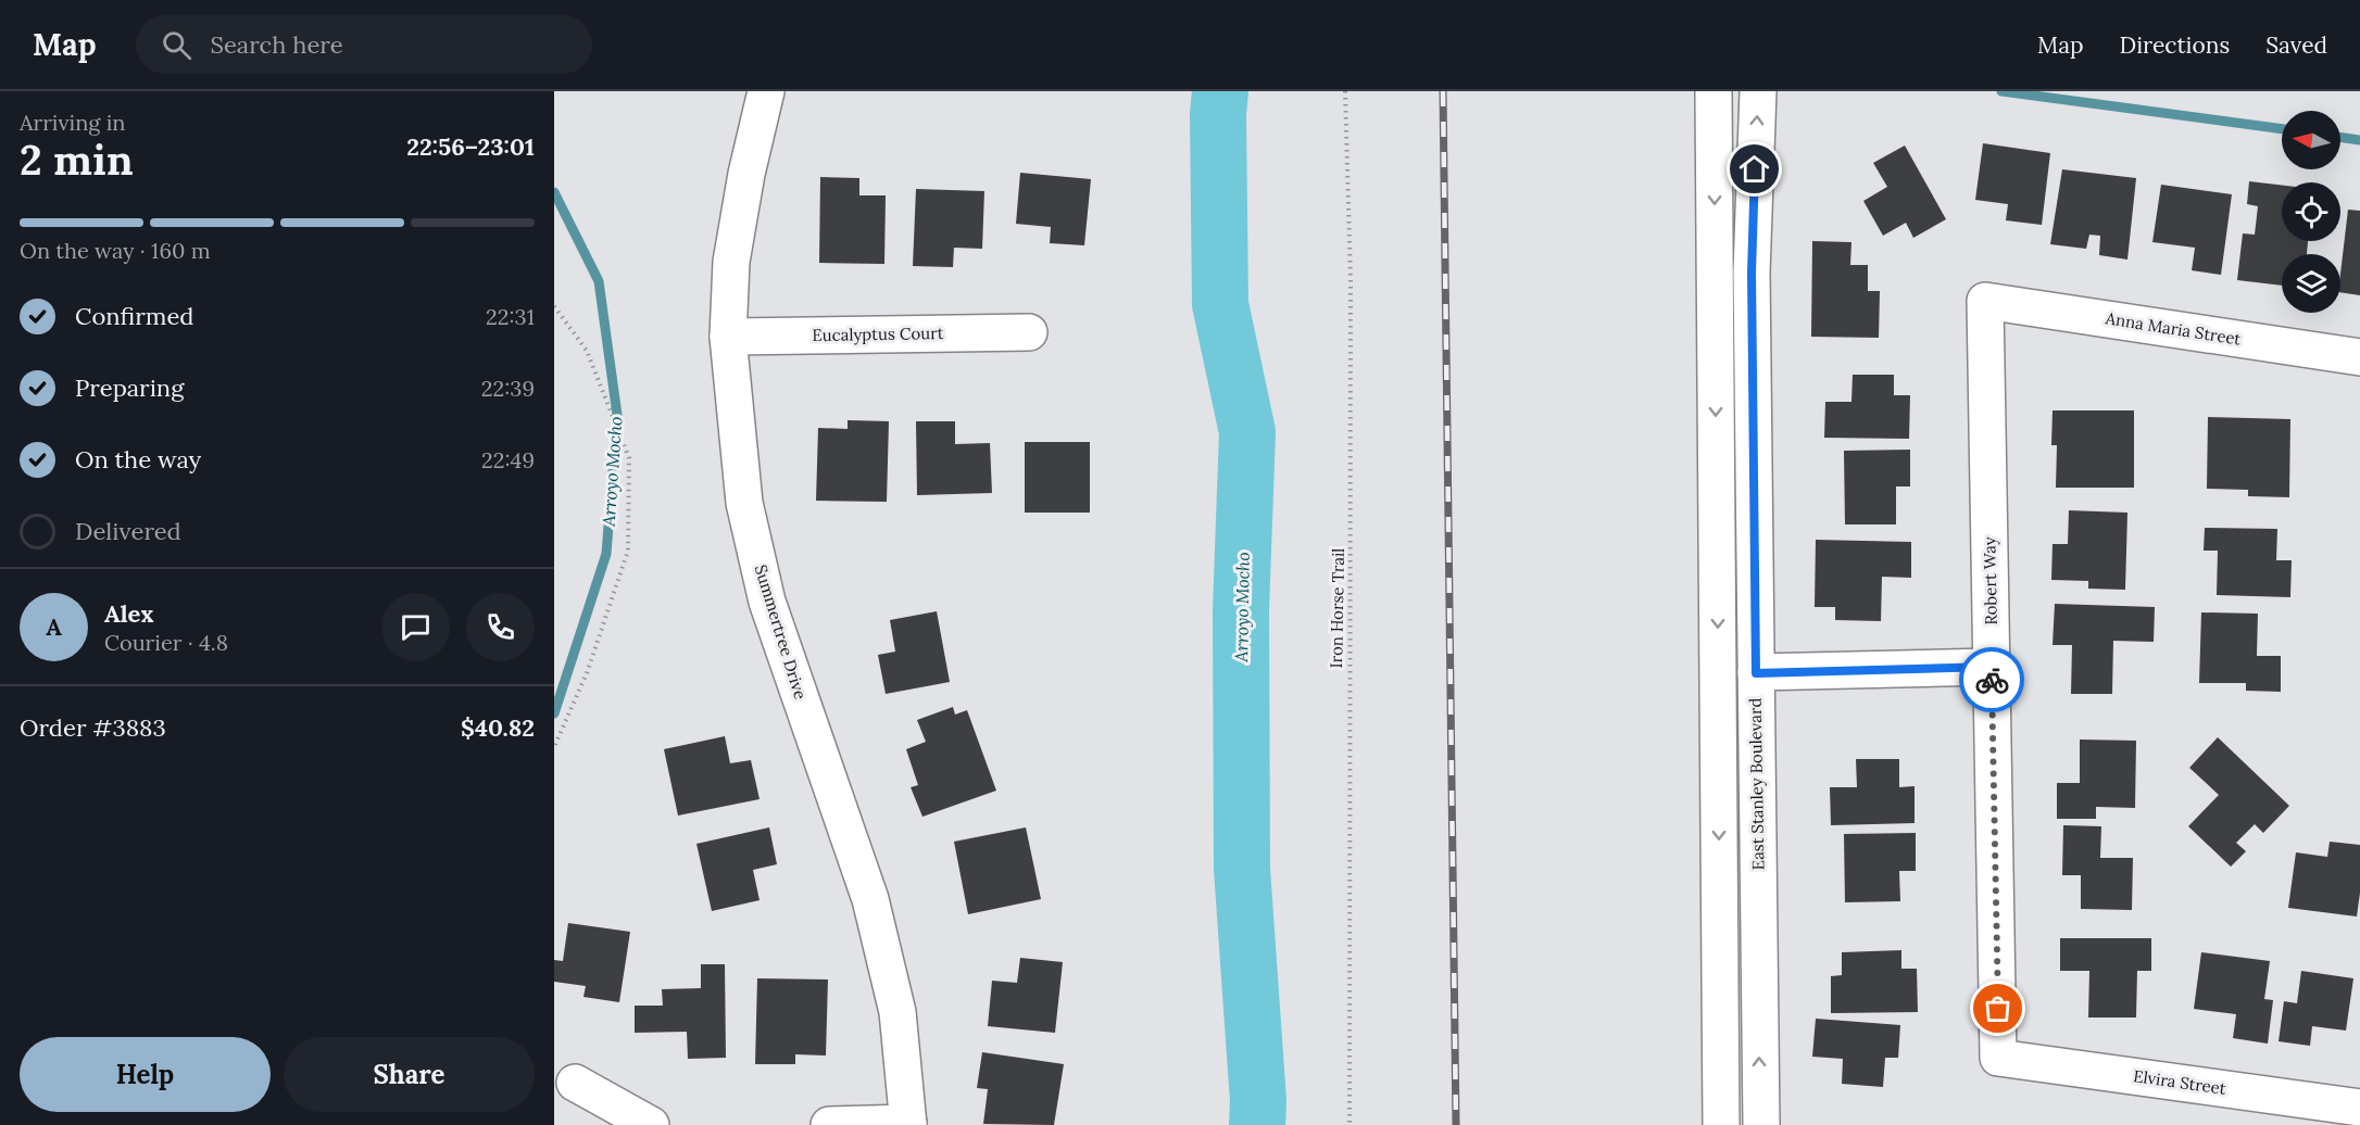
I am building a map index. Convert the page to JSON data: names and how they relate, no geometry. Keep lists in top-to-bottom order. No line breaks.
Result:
{"streets":{"street":["Anna Maria Street","Eucalyptus Court","Robert Way","Summertree Drive","East Stanley Boulevard","Elvira Street"],"path":["Iron Horse Trail"]},"crossings":[["Anna Maria Street","Robert Way"],["Eucalyptus Court","Summertree Drive"],["Robert Way","Elvira Street"]],"water":["Arroyo Mocho"],"north":"left","page":{"header":"Map","search":"Search here","nav":["Map","Directions","Saved"],"heading":["2 min","Arriving in","22:56–23:01"],"panel":["Alex","Courier · 4.8","Order #3883","$40.82"],"bar":"On the way · 160 m","list":[["Confirmed","22:31"],["Preparing","22:39"],["On the way","22:49"],"Delivered"],"round":"A","buttons":["Help","Share"]}}
